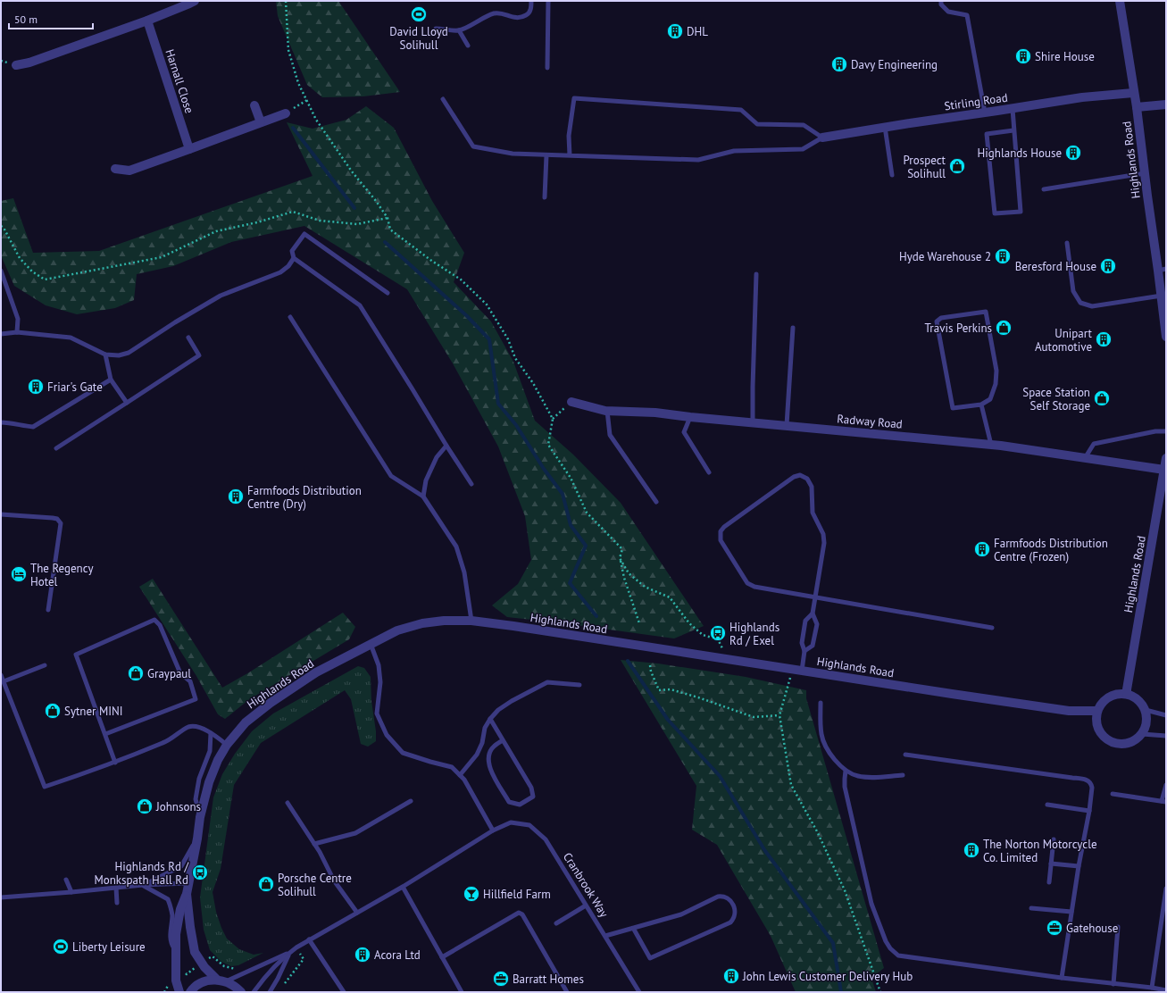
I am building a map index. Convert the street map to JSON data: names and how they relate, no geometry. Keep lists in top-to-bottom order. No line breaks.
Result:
{"streets":{"street":["Harnall Close","Stirling Road","Highlands Road","Radway Road"],"lane":["Cranbrook Way"]},"crossings":[["Stirling Road","Highlands Road"],["Highlands Road","Radway Road"]],"places":{"sports":["David Lloyd Solihull","Liberty Leisure"],"building":["DHL","Shire House","Davy Engineering","Highlands House","Hyde Warehouse 2","Beresford House","Unipart Automotive","Friar's Gate","Farmfoods Distribution Centre (Dry)","Farmfoods Distribution Centre (Frozen)","The Norton Motorcycle Co. Limited","Acora Ltd","John Lewis Customer Delivery Hub"],"shop":["Prospect Solihull","Travis Perkins","Space Station Self Storage","Graypaul","Sytner MINI","Johnsons","Porsche Centre Solihull"],"hotel":["The Regency Hotel"],"bus stop":["Highlands Rd / Exel","Highlands Rd / Monkspath Hall Rd"],"bar":["Hillfield Farm"],"office":["Gatehouse","Barratt Homes"]},"scale_bar":"50 m"}
